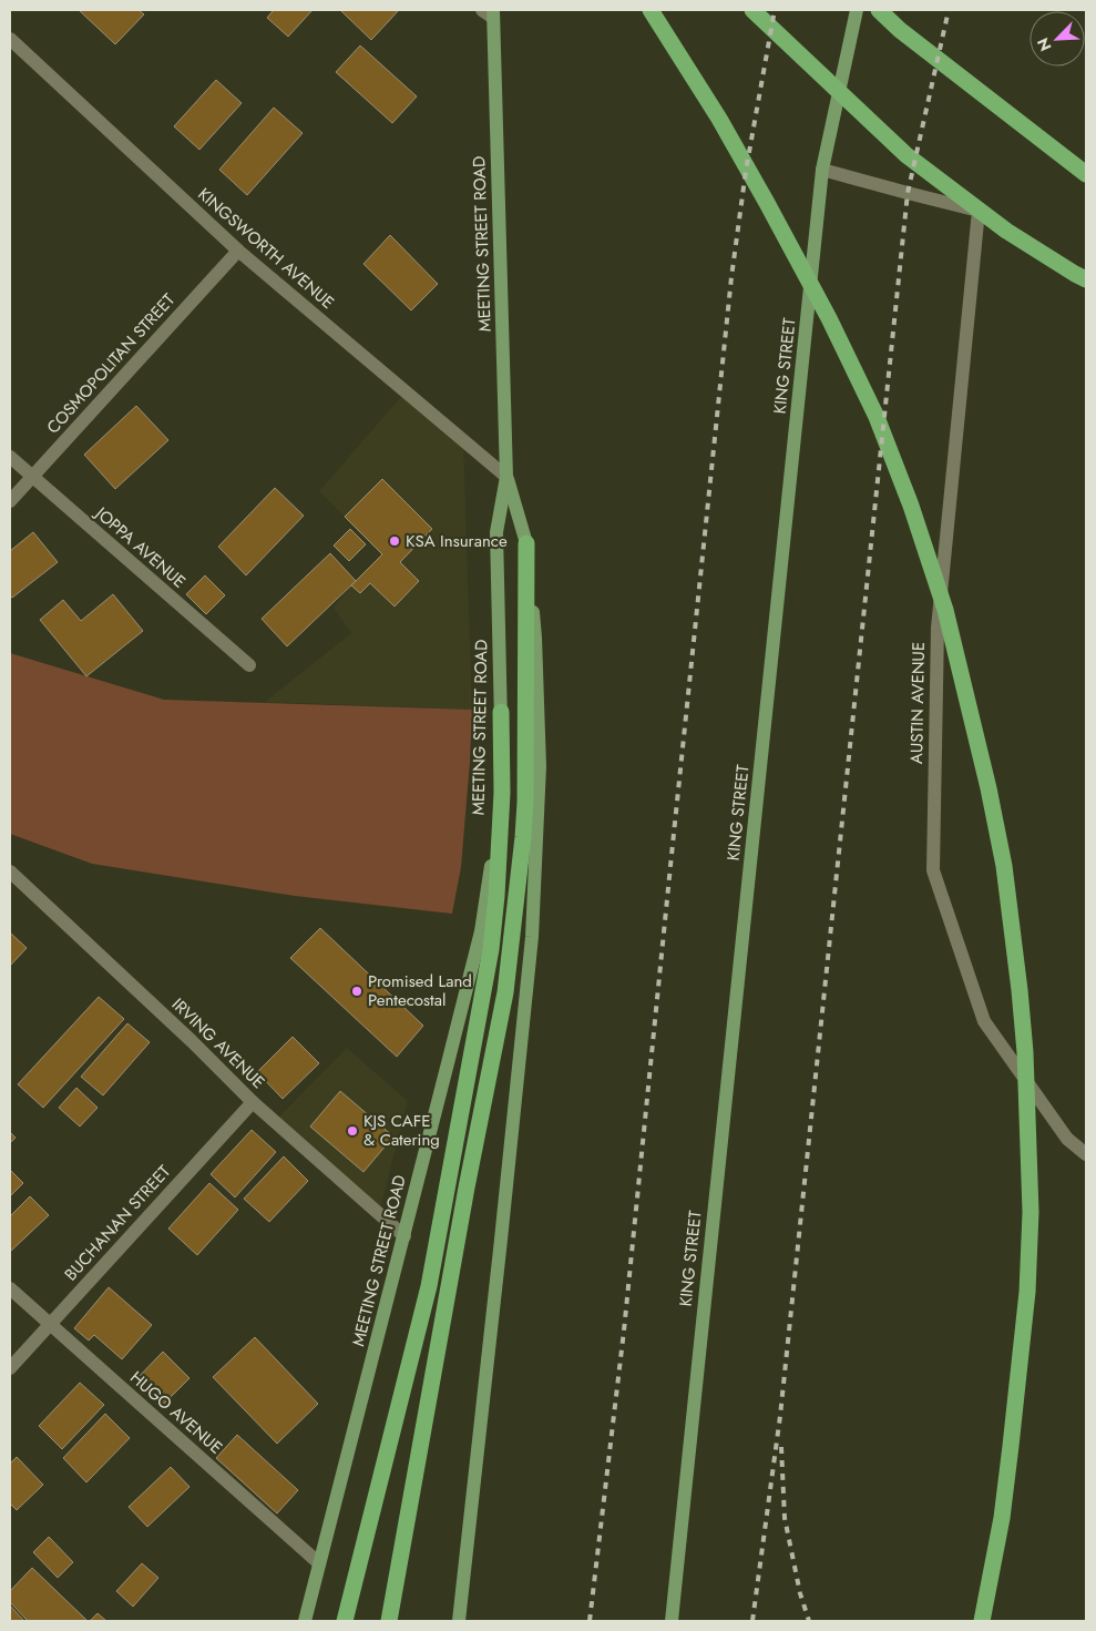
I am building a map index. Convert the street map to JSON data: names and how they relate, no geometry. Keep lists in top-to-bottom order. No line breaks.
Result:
{"streets":{"main road":["MEETING STREET ROAD","KING STREET"],"street":["KINGSWORTH AVENUE","COSMOPOLITAN STREET","JOPPA AVENUE","AUSTIN AVENUE","IRVING AVENUE","BUCHANAN STREET","HUGO AVENUE"]},"crossings":[["MEETING STREET ROAD","KINGSWORTH AVENUE"],["MEETING STREET ROAD","IRVING AVENUE"],["MEETING STREET ROAD","HUGO AVENUE"],["KINGSWORTH AVENUE","COSMOPOLITAN STREET"],["COSMOPOLITAN STREET","JOPPA AVENUE"],["KING STREET","AUSTIN AVENUE"],["IRVING AVENUE","BUCHANAN STREET"],["BUCHANAN STREET","HUGO AVENUE"]],"places":["KSA Insurance","Promised Land Pentecostal","KJS CAFE & Catering"],"north":"bottom left"}
